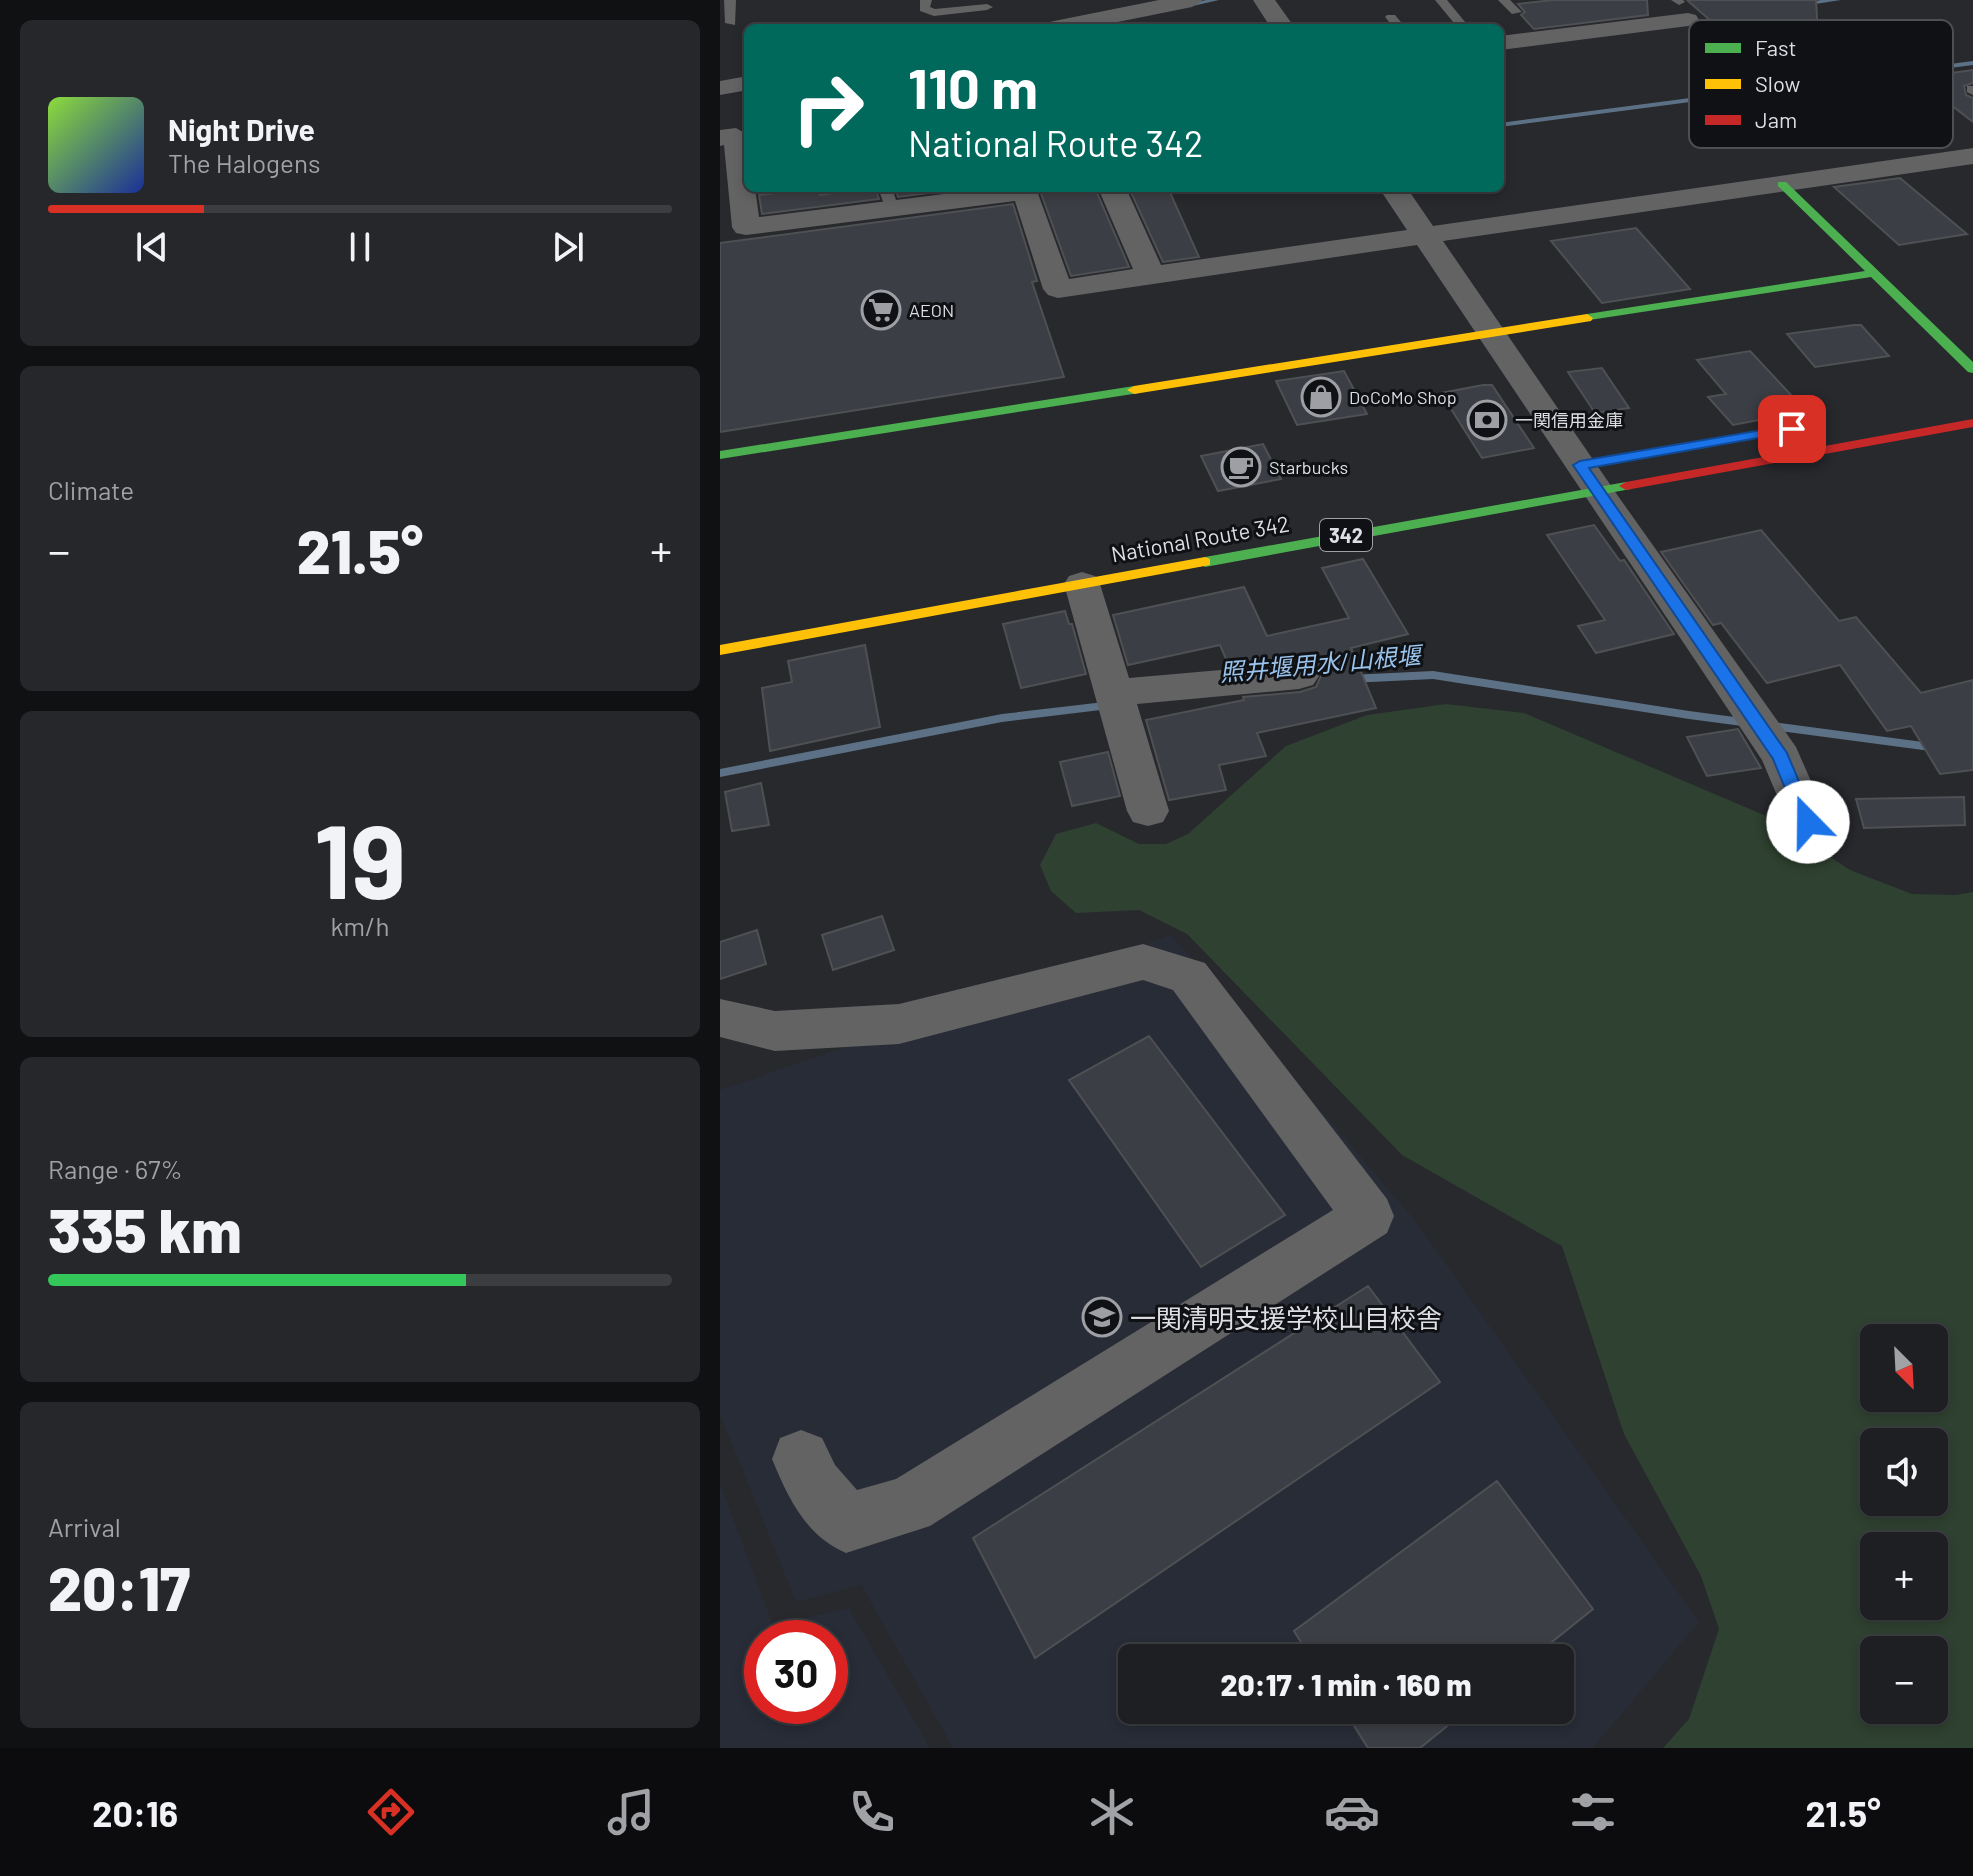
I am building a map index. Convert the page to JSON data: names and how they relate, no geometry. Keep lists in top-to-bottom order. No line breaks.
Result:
{"streets":{"main road":["342","National Route 342"]},"water":["照井堰用水/山根堰"],"places":{"supermarket":["AEON"],"shop":["DoCoMo Shop"],"bank":["一関信用金庫"],"cafe":["Starbucks"],"school or university":["一関清明支援学校山目校舎"]},"legend":["Fast","Slow","Jam"],"north":"bottom right","page":{"turn":["110 m","National Route 342"],"song":["Night Drive","The Halogens"],"tile":["Climate",["19","km/h"],["Range · 67%","335 km"],["Arrival","20:17"]],"heat":["−","21.5°","+"],"map_buttons":["+","−"],"limit":"30","trip":"20:17 · 1 min · 160 m","tabs":["20:16","21.5°"]}}
